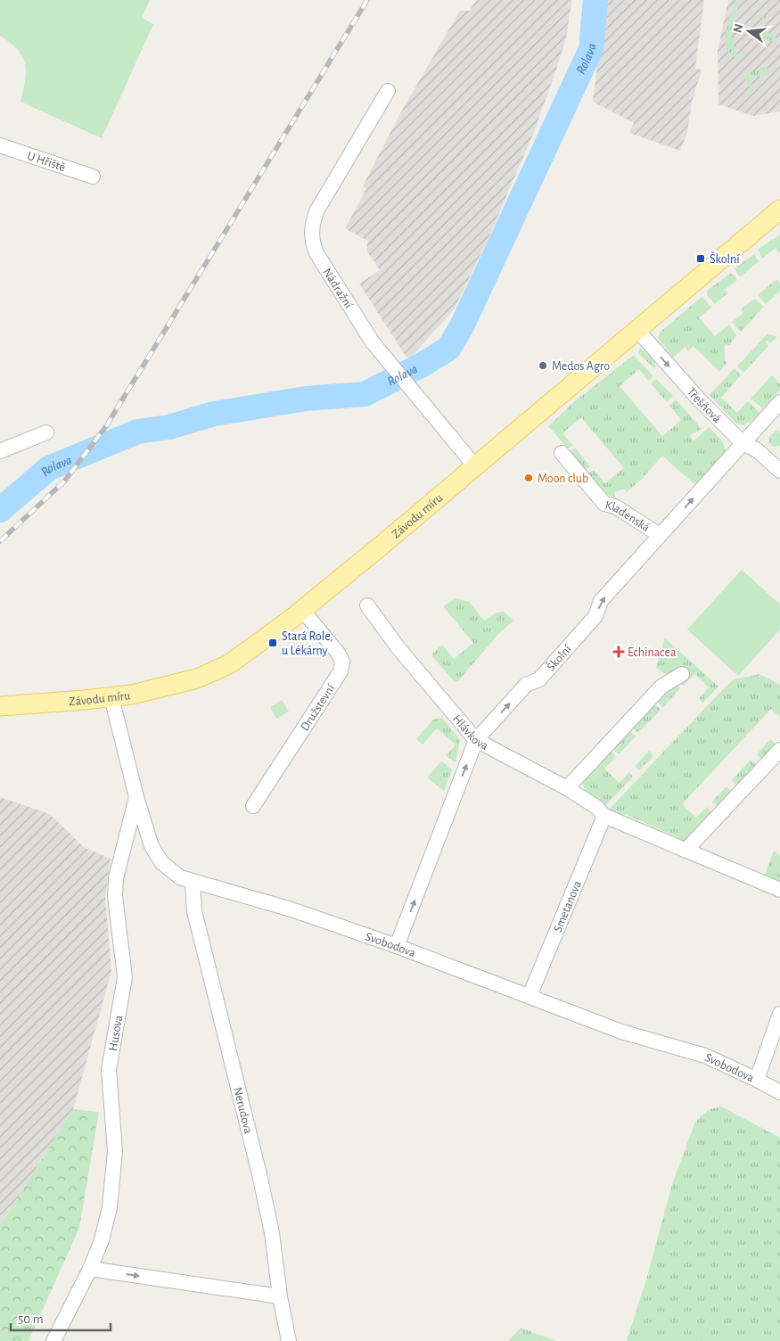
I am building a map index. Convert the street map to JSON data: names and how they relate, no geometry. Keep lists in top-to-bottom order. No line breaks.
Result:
{"streets":{"main road":["Závodu míru"],"street":["U Hřiště","Nádražní","Třešňová","Kladenská","Školní","Družstevní","Hlávkova","Smetanova","Svobodova","Husova","Nerudova"]},"crossings":[["Nádražní","Závodu míru"],["Třešňová","Závodu míru"],["Třešňová","Školní"],["Závodu míru","Družstevní"],["Závodu míru","Svobodova"],["Kladenská","Školní"],["Školní","Hlávkova"],["Školní","Svobodova"],["Hlávkova","Smetanova"],["Smetanova","Svobodova"],["Svobodova","Husova"],["Svobodova","Nerudova"]],"one_way":["Třešňová","Školní"],"water":["Rolava"],"places":{"transit":["Školní","Stará Role, u Lékárny"],"other":["Medos Agro","Moon club"],"health":["Echinacea"]},"scale_bar":"50 m","north":"left"}
